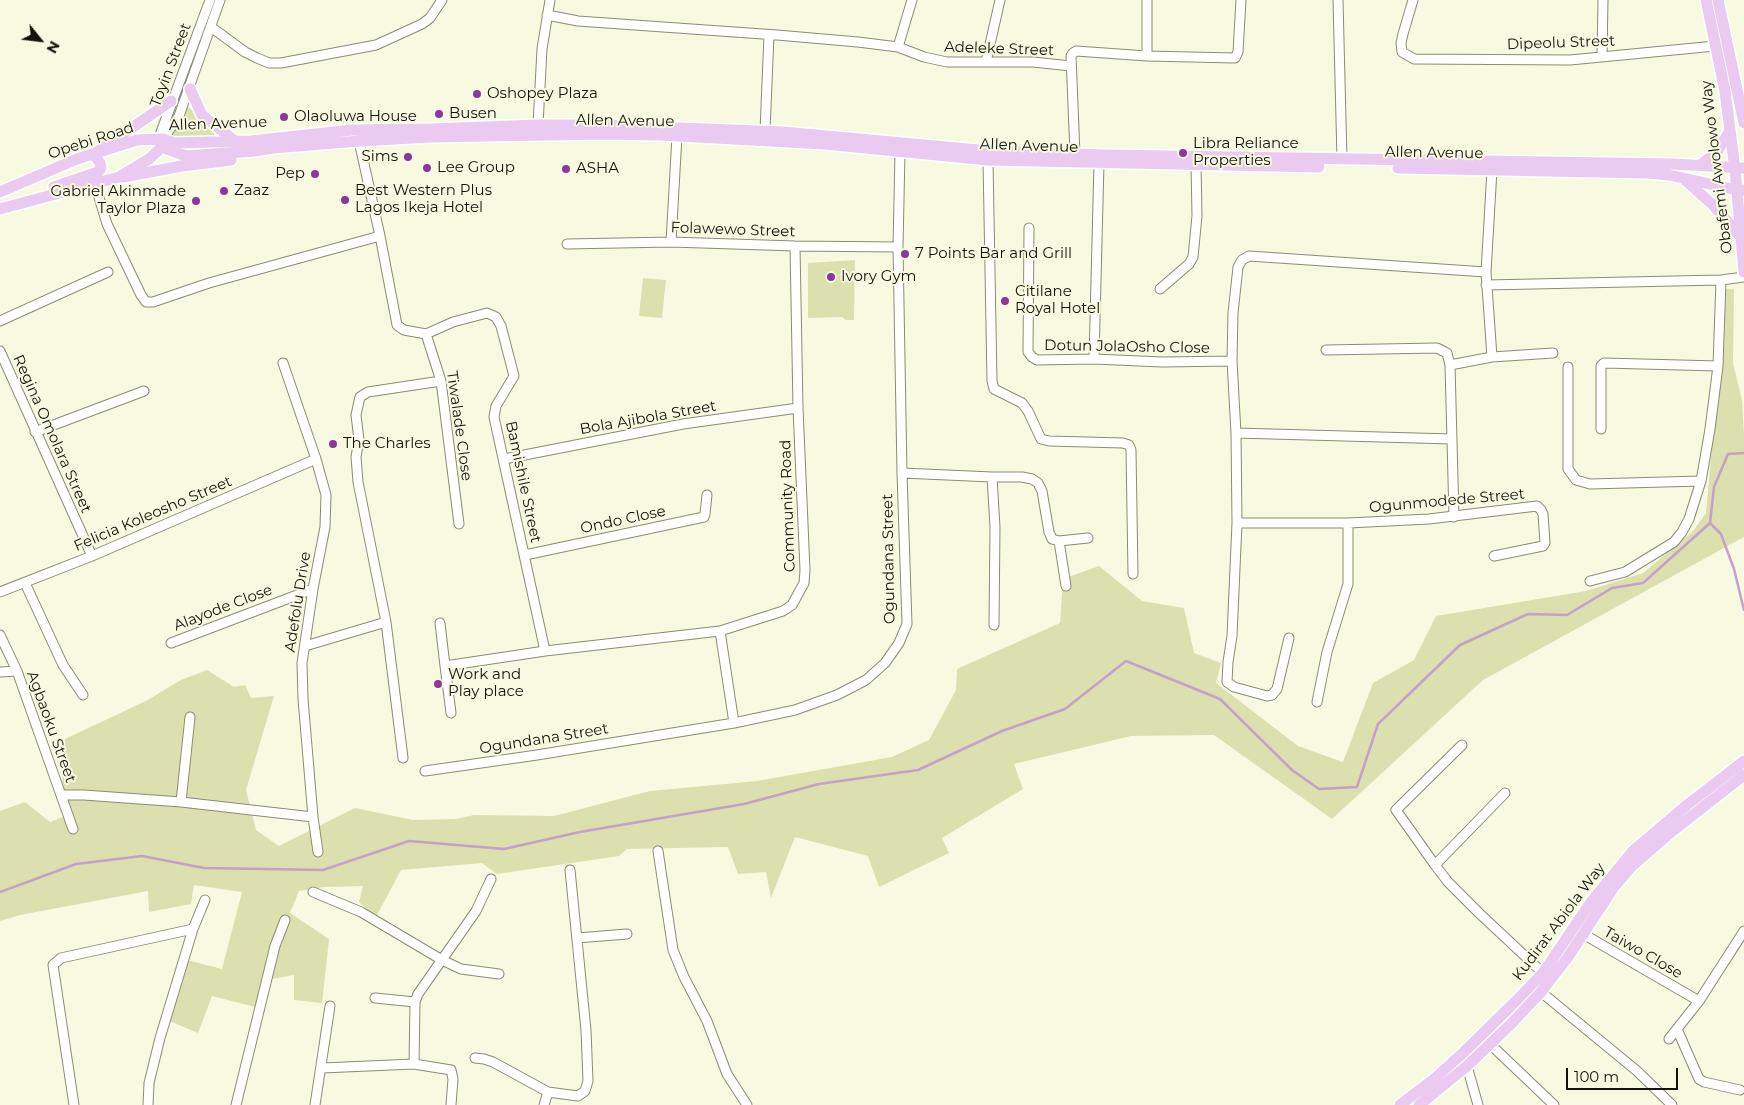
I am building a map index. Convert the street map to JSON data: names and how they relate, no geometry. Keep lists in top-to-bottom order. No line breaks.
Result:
{"streets":{"main road":["Allen Avenue","Opebi Road","Obafemi Awolowo Way","Kudirat Abiola Way"],"street":["Dipeolu Street","Adeleke Street","Toyin Street","Folawewo Street","Dotun JolaOsho Close","Bola Ajibola Street","Tiwalade Close","Regina Omolara Street","Bamishile Street","Ogunmodede Street","Community Road","Felicia Koleosho Street","Ondo Close","Ogundana Street","Adefolu Drive","Alayode Close","Agbaoku Street","Taiwo Close"]},"crossings":[["Dipeolu Street","Obafemi Awolowo Way"],["Toyin Street","Allen Avenue"],["Toyin Street","Opebi Road"],["Allen Avenue","Opebi Road"],["Allen Avenue","Obafemi Awolowo Way"],["Allen Avenue","Ogundana Street"],["Folawewo Street","Community Road"],["Folawewo Street","Ogundana Street"],["Bola Ajibola Street","Bamishile Street"],["Bola Ajibola Street","Community Road"],["Tiwalade Close","Bamishile Street"],["Regina Omolara Street","Felicia Koleosho Street"],["Bamishile Street","Community Road"],["Bamishile Street","Ondo Close"],["Felicia Koleosho Street","Adefolu Drive"],["Adefolu Drive","Alayode Close"],["Kudirat Abiola Way","Taiwo Close"]],"places":["Oshopey Plaza","Busen","Olaoluwa House","Libra Reliance Properties","Sims","Lee Group","ASHA","Pep","Zaaz","Best Western Plus Lagos Ikeja Hotel","Gabriel Akinmade Taylor Plaza","7 Points Bar and Grill","Ivory Gym","Citilane Royal Hotel","The Charles","Work and Play place"],"scale_bar":"100 m","north":"bottom right"}
